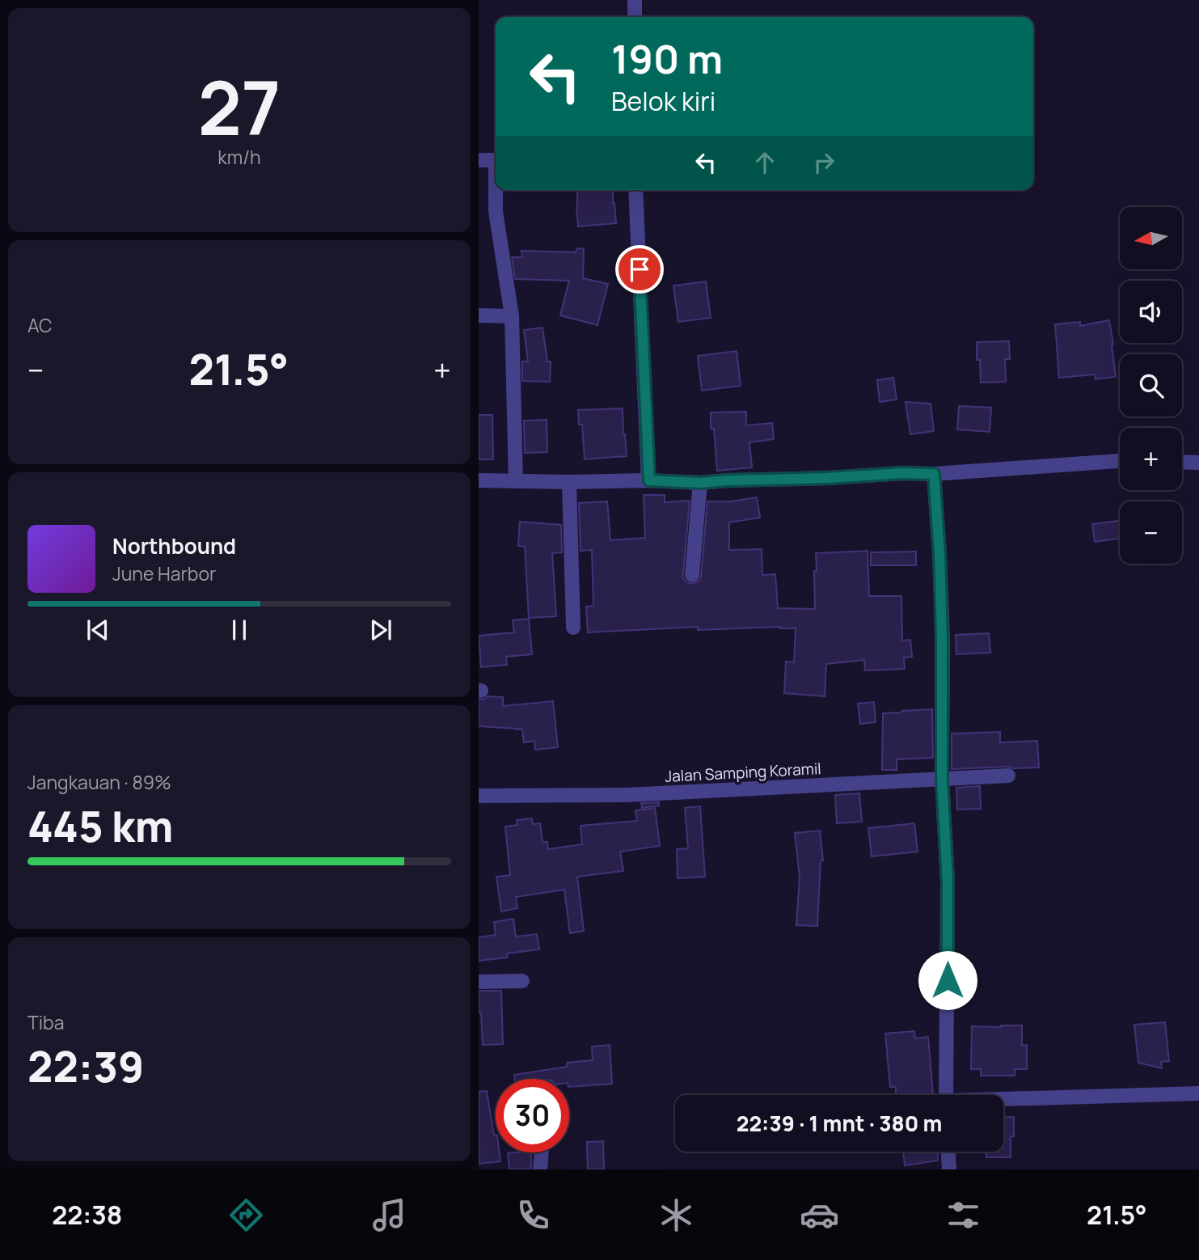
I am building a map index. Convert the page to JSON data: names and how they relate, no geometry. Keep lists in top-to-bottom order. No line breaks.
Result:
{"streets":{"street":["Jalan Samping Koramil"]},"north":"left","page":{"tile":[["27","km/h"],"AC",["Jangkauan · 89%","445 km"],["Tiba","22:39"]],"turn":["190 m","Belok kiri"],"map_buttons":["+","−"],"heat":["−","21.5°","+"],"song":["Northbound","June Harbor"],"limit":"30","trip":"22:39 · 1 mnt · 380 m","tabs":["22:38","21.5°"]}}
